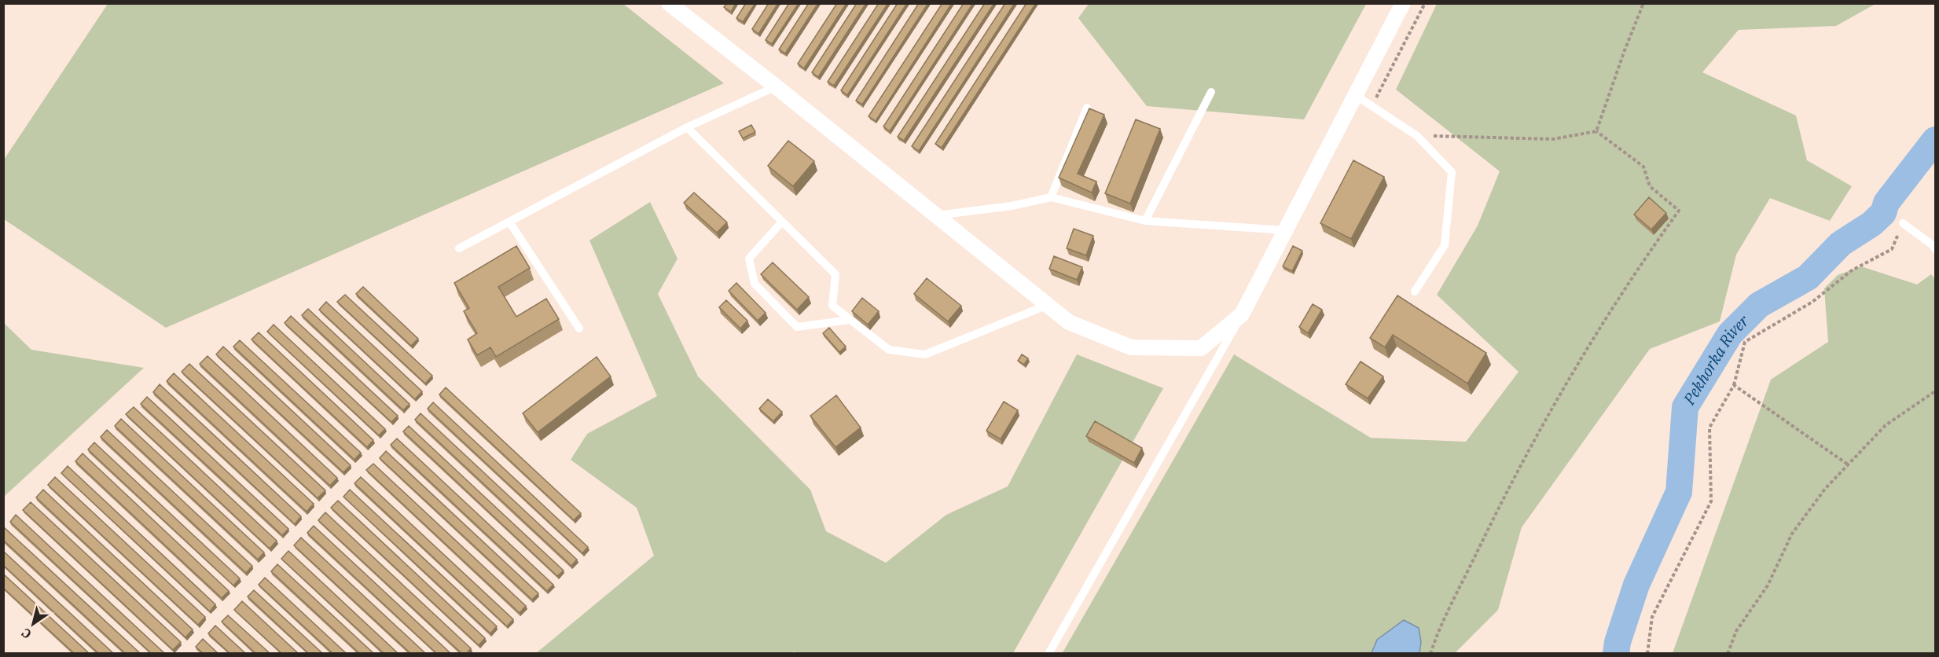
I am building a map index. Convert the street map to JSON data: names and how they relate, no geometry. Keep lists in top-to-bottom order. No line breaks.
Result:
{"water":["Pekhorka River"],"north":"bottom left"}
